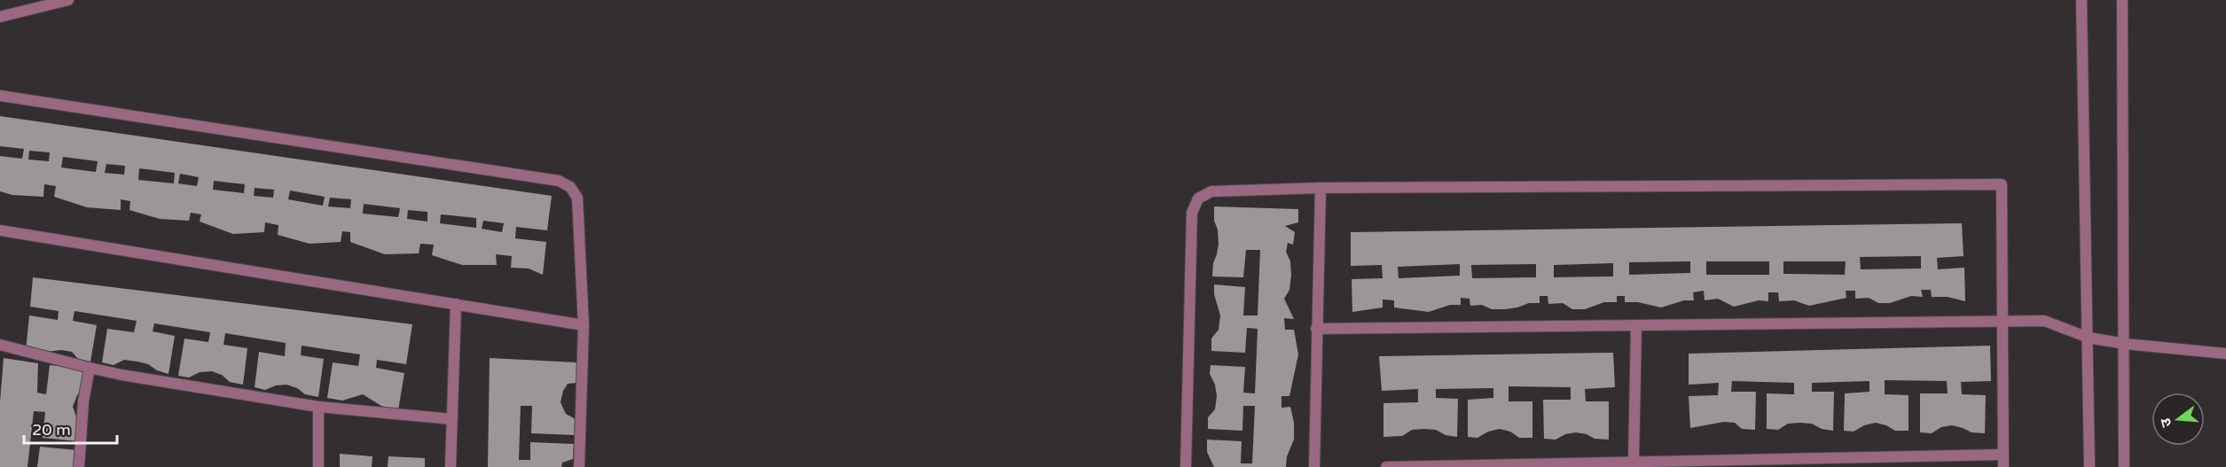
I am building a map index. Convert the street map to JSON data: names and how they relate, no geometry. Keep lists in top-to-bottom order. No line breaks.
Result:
{"scale_bar":"20 m","north":"left"}
